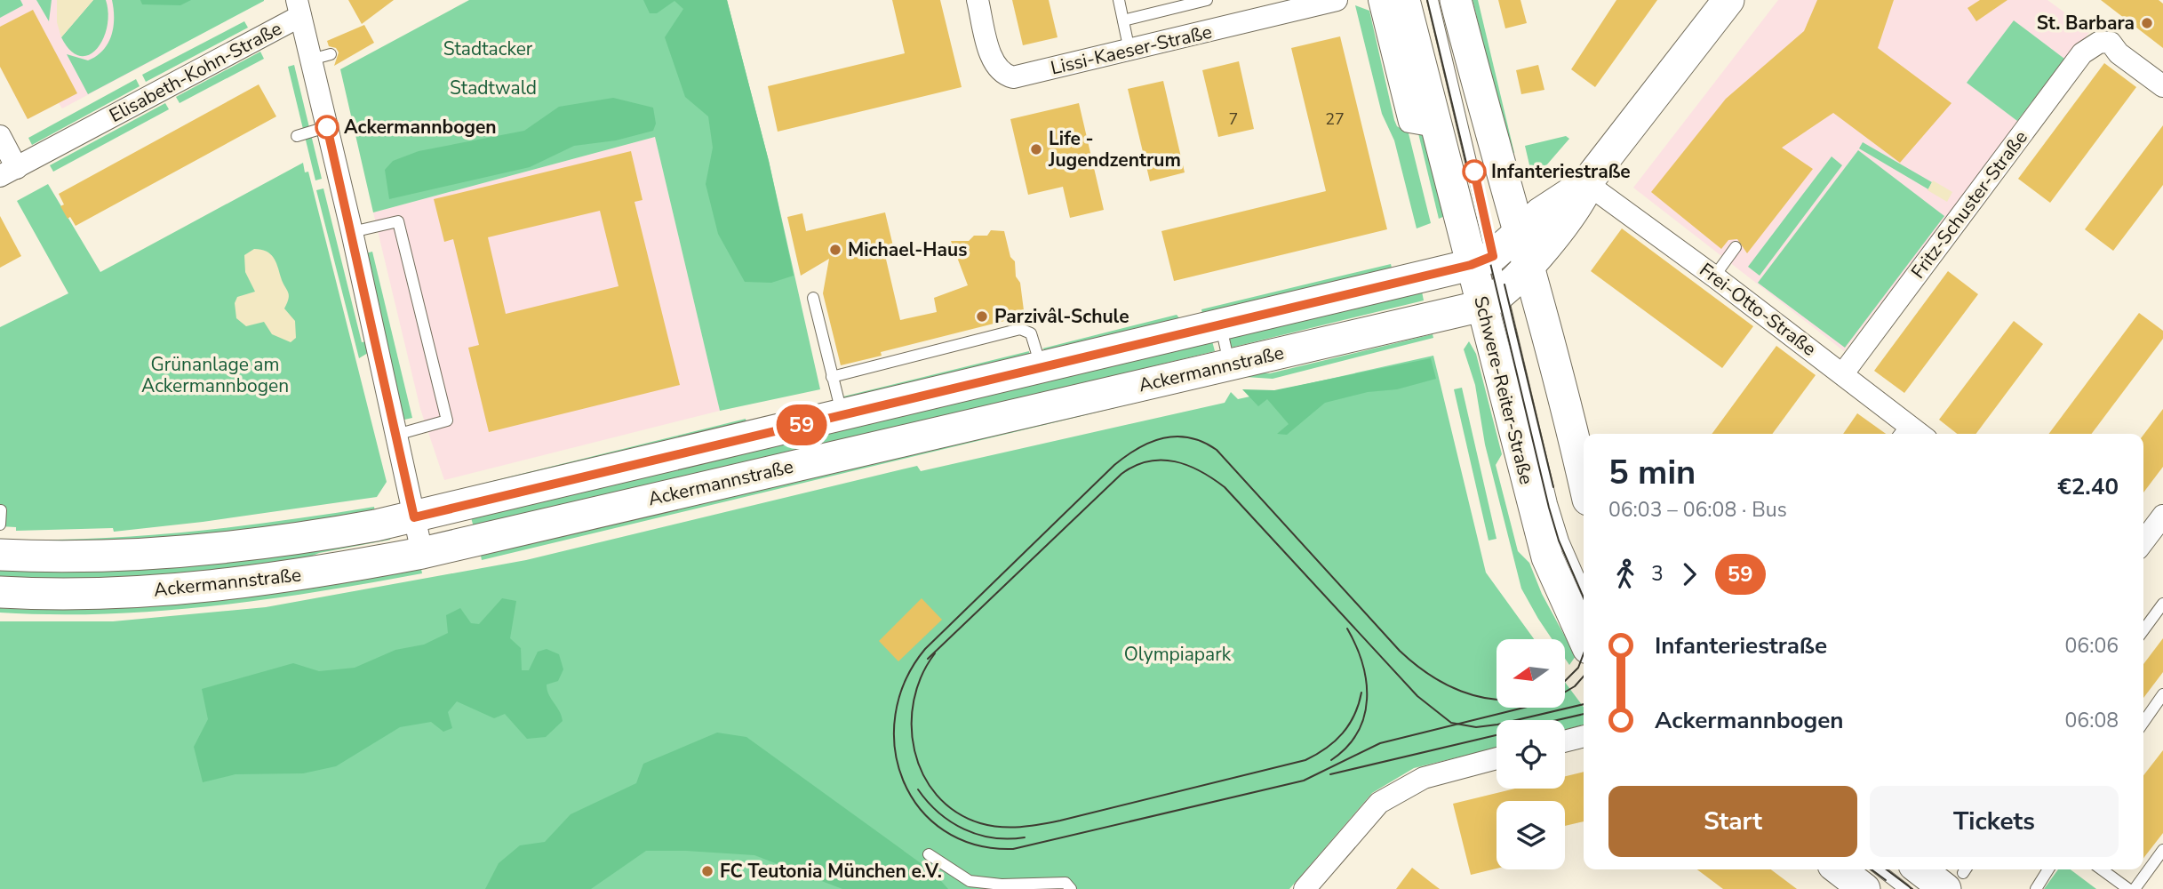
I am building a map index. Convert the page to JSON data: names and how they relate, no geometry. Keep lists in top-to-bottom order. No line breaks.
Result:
{"streets":{"main road":["Ackermannstraße","Schwere-Reiter-Straße"],"street":["Lissi-Kaeser-Straße","Elisabeth-Kohn-Straße","Fritz-Schuster-Straße","Frei-Otto-Straße"]},"crossings":[["Elisabeth-Kohn-Straße","Ackermannstraße"],["Fritz-Schuster-Straße","Frei-Otto-Straße"],["Ackermannstraße","Schwere-Reiter-Straße"]],"parks":["Stadtacker","Stadtwald","Grünanlage am Ackermannbogen","Olympiapark"],"places":["St. Barbara","Ackermannbogen","Life - Jugendzentrum","Infanteriestraße","Michael-Haus","Parzivâl-Schule","FC Teutonia München e.V."],"lines":["bus line 59"],"house_numbers":["7","27"],"north":"left","page":{"on_map":"59","heading":["5 min","06:03 – 06:08 · Bus","€2.40"],"legs":["3","59"],"list":[{"name":"Infanteriestraße","value":"06:06"},{"name":"Ackermannbogen","value":"06:08"}],"buttons":["Start","Tickets"]}}
